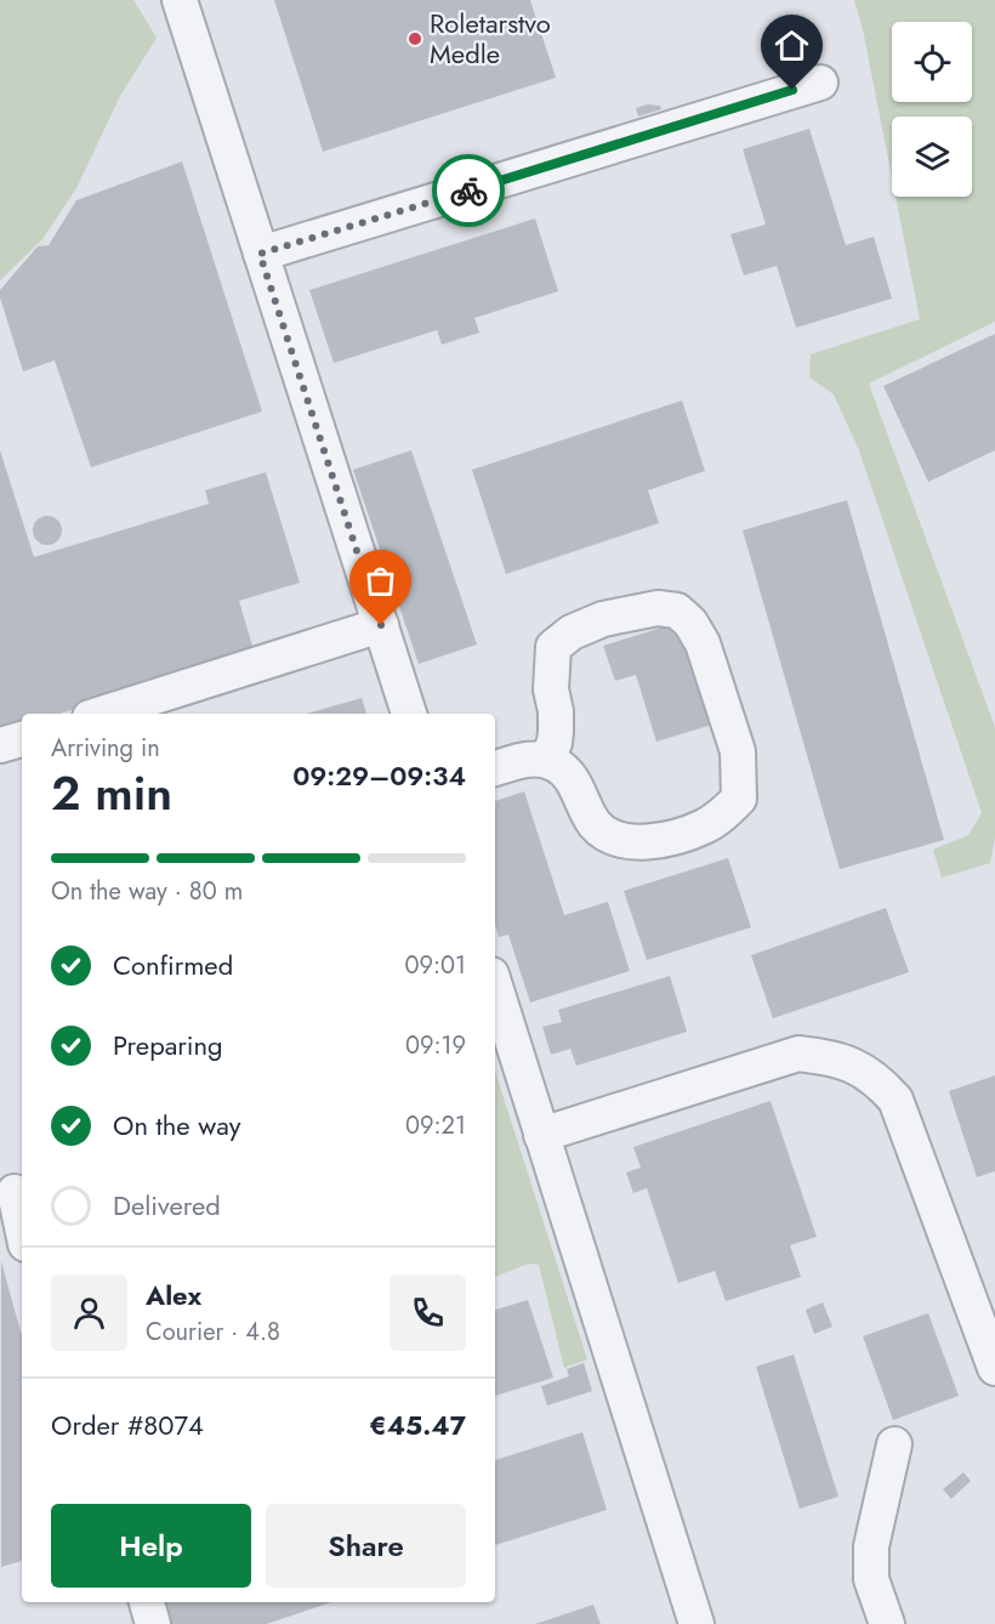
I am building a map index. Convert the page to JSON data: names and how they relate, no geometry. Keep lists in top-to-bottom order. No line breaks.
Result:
{"places":["Roletarstvo Medle"],"page":{"heading":["2 min","Arriving in","09:29–09:34"],"panel":["Alex","Courier · 4.8","Order #8074","€45.47"],"bar":"On the way · 80 m","list":[["Confirmed","09:01"],["Preparing","09:19"],["On the way","09:21"],"Delivered"],"buttons":["Help","Share"]}}
